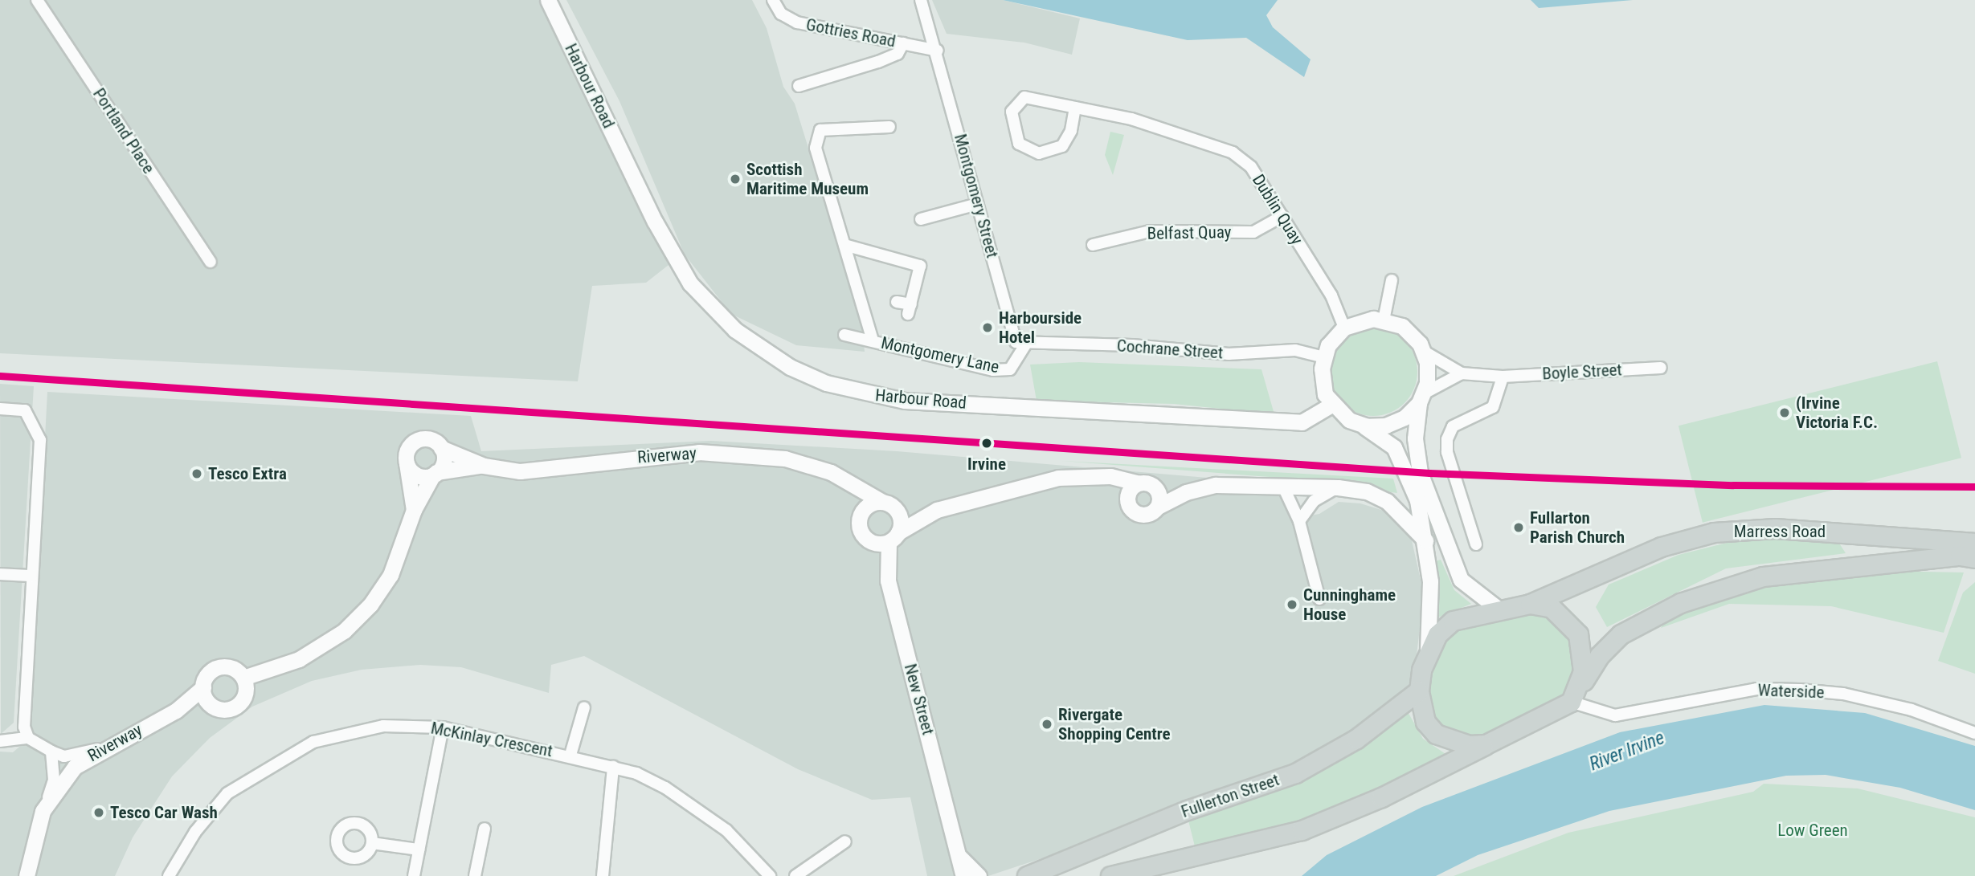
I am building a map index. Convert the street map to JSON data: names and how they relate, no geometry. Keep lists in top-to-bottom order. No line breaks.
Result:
{"streets":{"main road":["Marress Road","Fullerton Street"],"street":["Gottries Road","Harbour Road","Portland Place","Montgomery Street","Dublin Quay","Belfast Quay","Cochrane Street","Montgomery Lane","Boyle Street","Riverway","Waterside","New Street","McKinlay Crescent"]},"crossings":[["Gottries Road","Montgomery Street"],["Harbour Road","Dublin Quay"],["Harbour Road","Cochrane Street"],["Montgomery Street","Cochrane Street"],["Montgomery Street","Montgomery Lane"],["Dublin Quay","Belfast Quay"],["Dublin Quay","Cochrane Street"],["Cochrane Street","Montgomery Lane"],["Riverway","New Street"],["Marress Road","Waterside"],["Marress Road","Fullerton Street"],["Waterside","Fullerton Street"]],"water":["River Irvine"],"parks":["Low Green"],"places":["Scottish Maritime Museum","Harbourside Hotel","(Irvine Victoria F.C.","Irvine","Tesco Extra","Fullarton Parish Church","Cunninghame House","Rivergate Shopping Centre","Tesco Car Wash"]}
